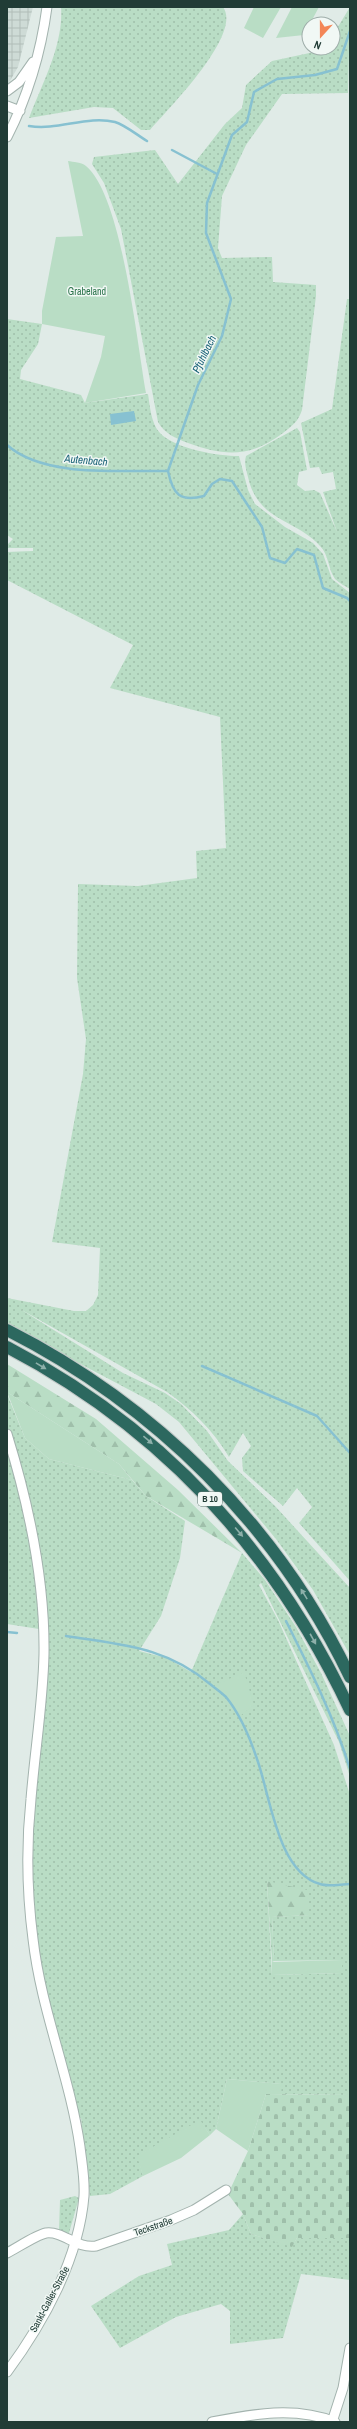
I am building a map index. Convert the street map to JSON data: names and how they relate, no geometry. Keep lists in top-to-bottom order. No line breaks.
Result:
{"streets":{"highway":["B 10"],"street":["Teckstraße","Sankt-Galler-Straße"]},"crossings":[["Teckstraße","Sankt-Galler-Straße"]],"water":["Pfuhlbach","Autenbach"],"parks":["Grabeland"],"north":"bottom"}
